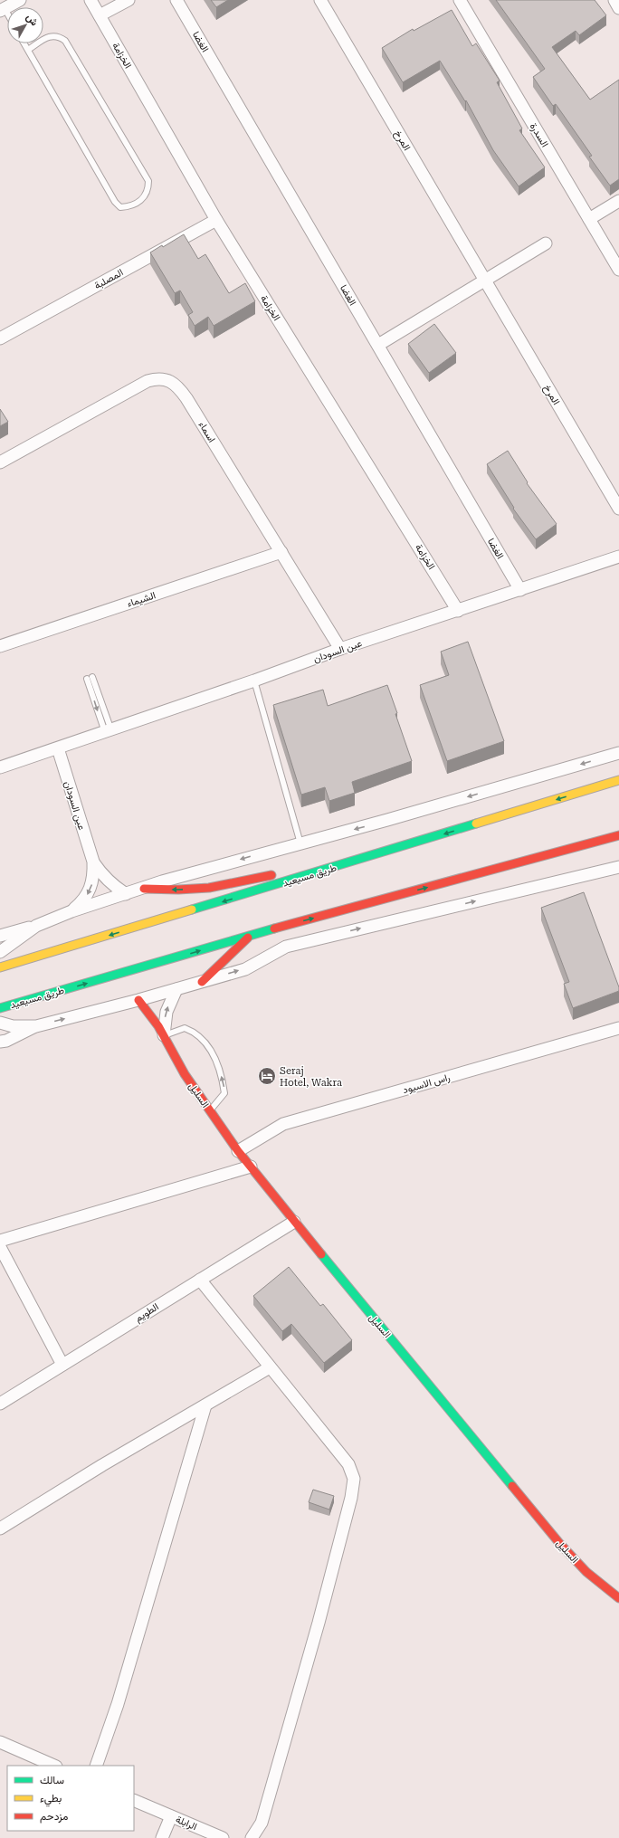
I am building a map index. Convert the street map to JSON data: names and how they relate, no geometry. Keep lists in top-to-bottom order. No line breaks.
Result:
{"streets":{"main road":["طريق مسيعيد","السليل"],"street":["الغضا","الخزامة","السدرة","المرخ","المصلبة","اسماء","الشيماء","عين السودان","راس الاسيود","الطويم","الرابلة"]},"crossings":[["الغضا","عين السودان"],["الخزامة","المصلبة"],["الخزامة","عين السودان"],["اسماء","الشيماء"],["اسماء","عين السودان"],["راس الاسيود","السليل"],["السليل","الطويم"]],"places":{"hotel":["Seraj Hotel, Wakra"]},"legend":["سالك","بطيء","مزدحم"],"north":"top right"}
